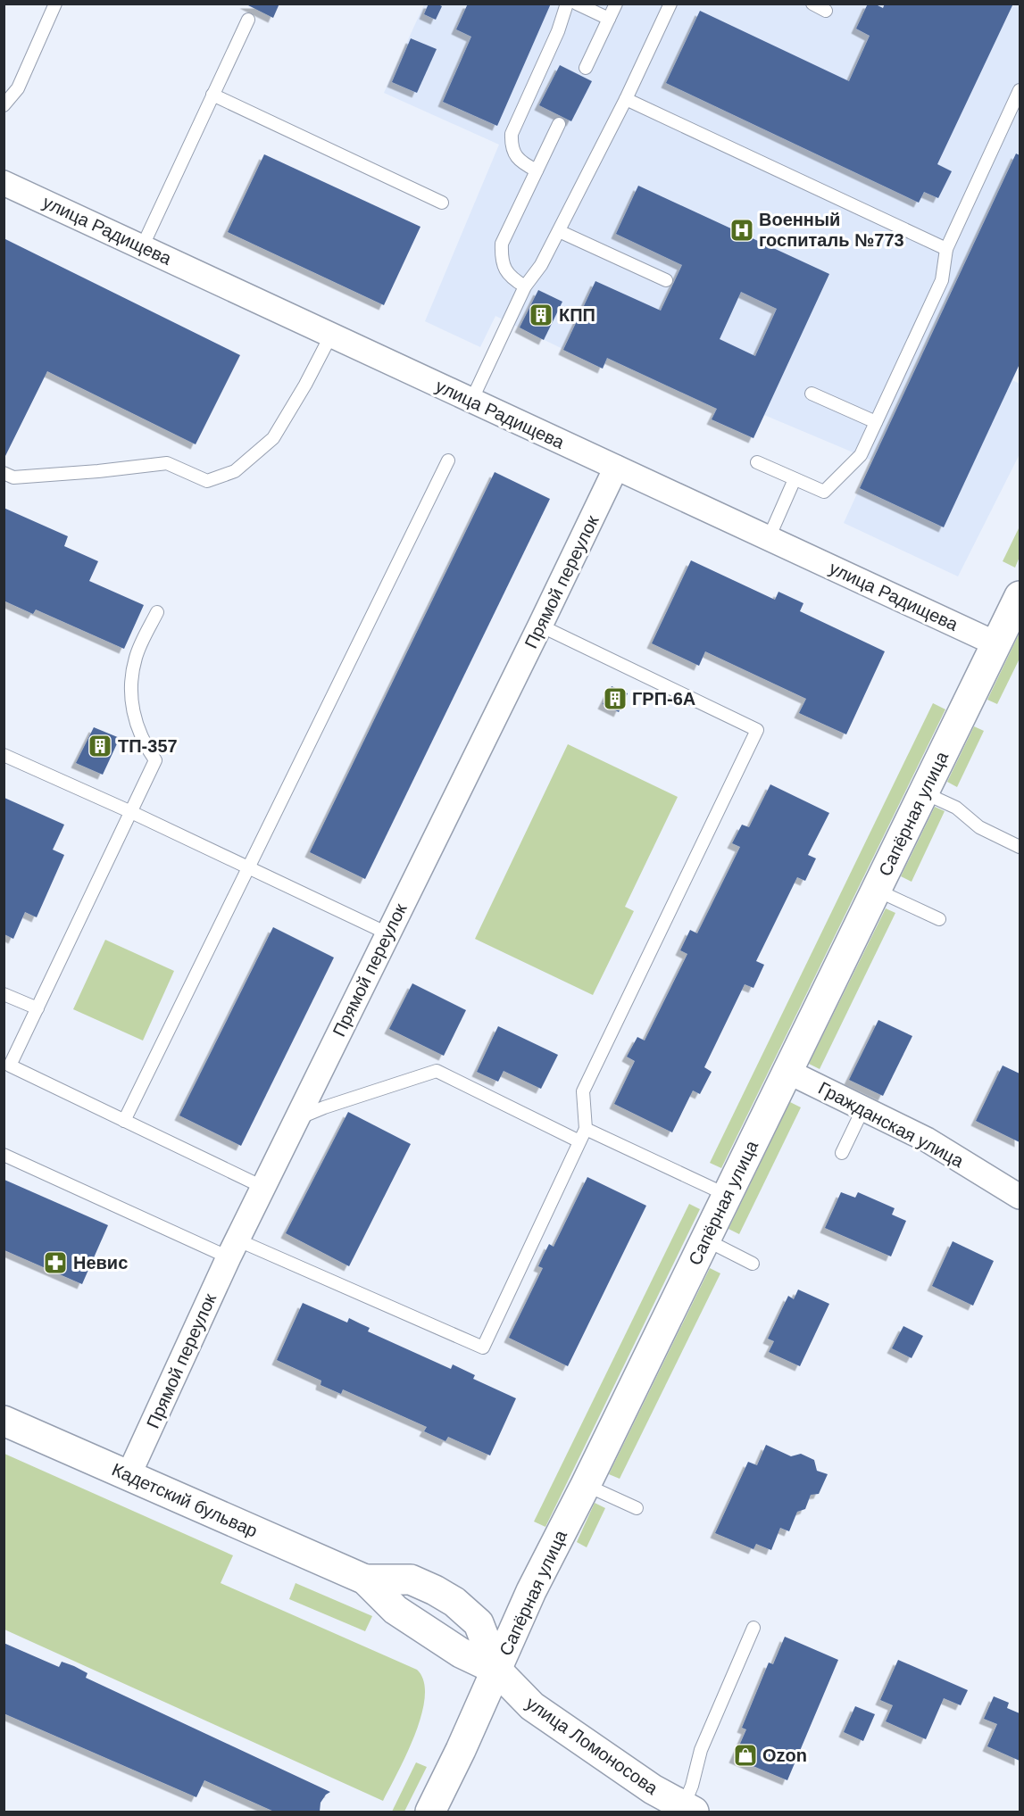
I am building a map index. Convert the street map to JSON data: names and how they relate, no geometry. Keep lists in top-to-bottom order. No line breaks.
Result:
{"streets":{"street":["улица Радищева","Прямой переулок","Сапёрная улица","Гражданская улица","Кадетский бульвар","улица Ломоносова"]},"crossings":[["улица Радищева","Прямой переулок"],["улица Радищева","Сапёрная улица"],["Прямой переулок","Кадетский бульвар"],["Сапёрная улица","Гражданская улица"],["Сапёрная улица","Кадетский бульвар"],["Сапёрная улица","улица Ломоносова"],["Кадетский бульвар","улица Ломоносова"]],"places":{"hospital":["Военный госпиталь №773"],"building":["КПП","ГРП-6А","ТП-357"],"pharmacy":["Невис"],"shop":["Ozon"]}}
